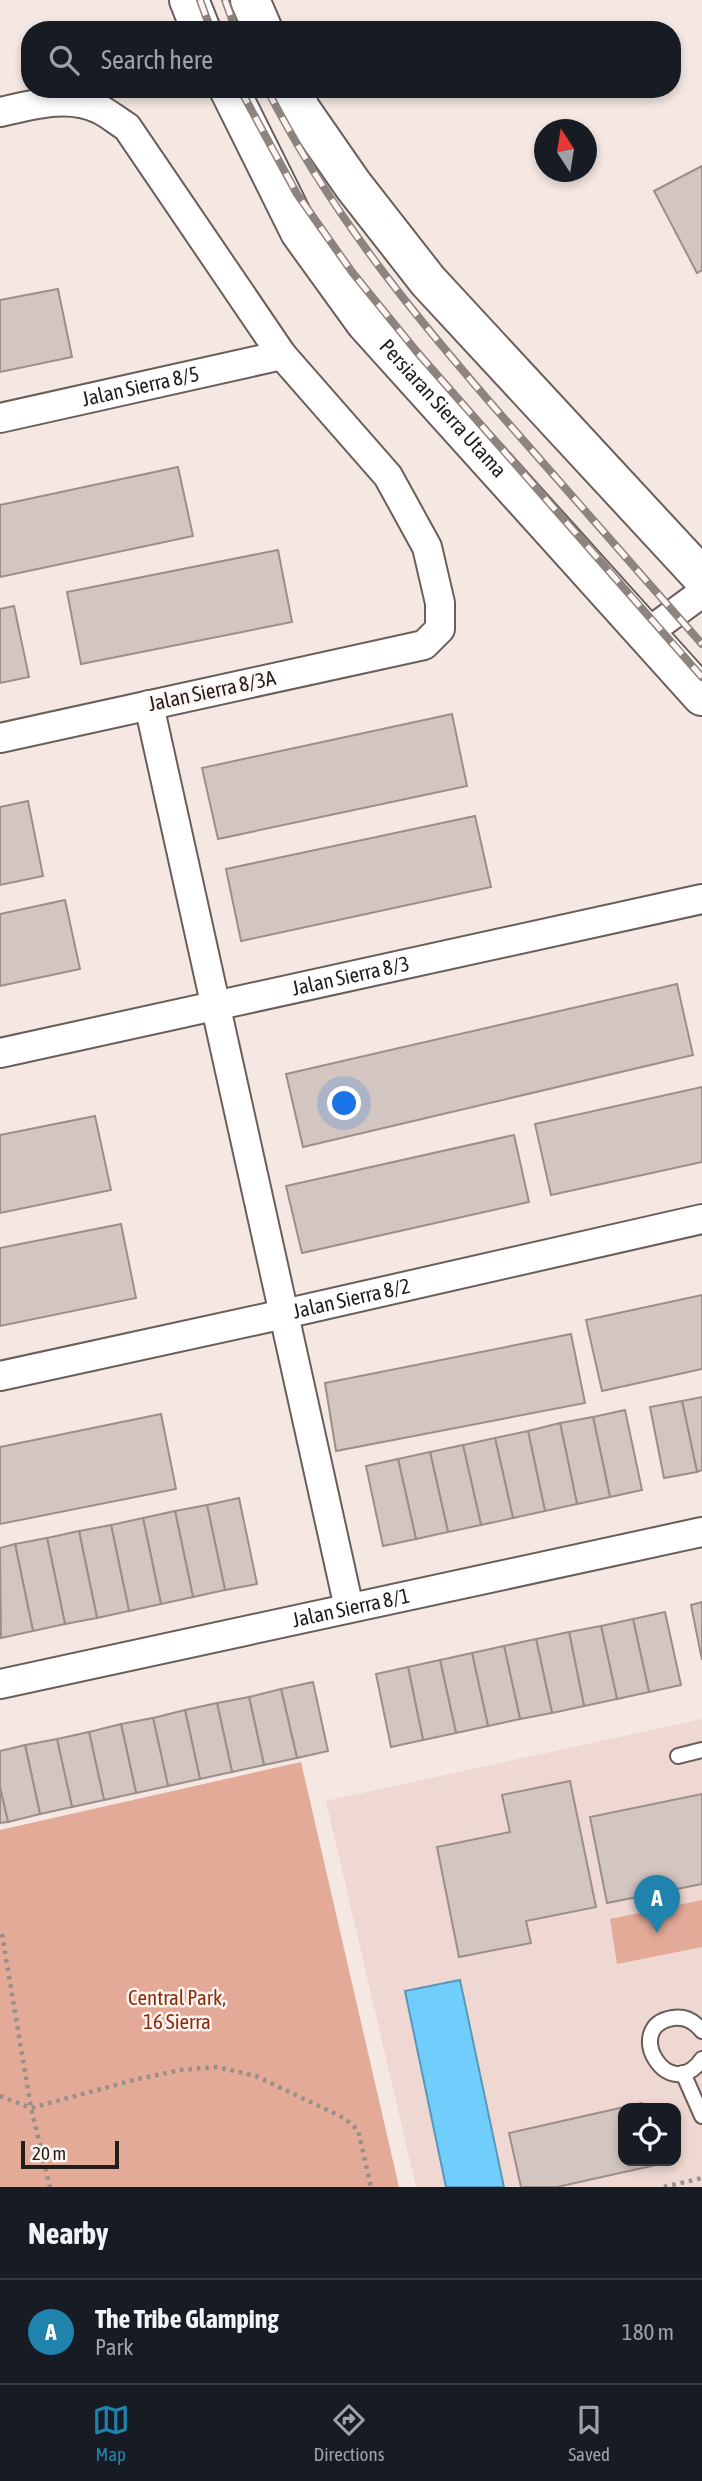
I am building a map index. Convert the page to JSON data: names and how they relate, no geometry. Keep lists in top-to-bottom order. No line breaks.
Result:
{"streets":{"main road":["Persiaran Sierra Utama"],"street":["Jalan Sierra 8/5","Jalan Sierra 8/3A","Jalan Sierra 8/3","Jalan Sierra 8/2","Jalan Sierra 8/1"]},"crossings":[["Jalan Sierra 8/5","Jalan Sierra 8/3A"]],"parks":["Central Park, 16 Sierra"],"scale_bar":"20 m","north":"top","page":{"search":"Search here","pins":"A","scale":"20 m","heading":"Nearby","list":[{"mark":"A","name":"The Tribe Glamping","note":"Park","value":"180 m"}],"nav":["Map","Directions","Saved"]}}
